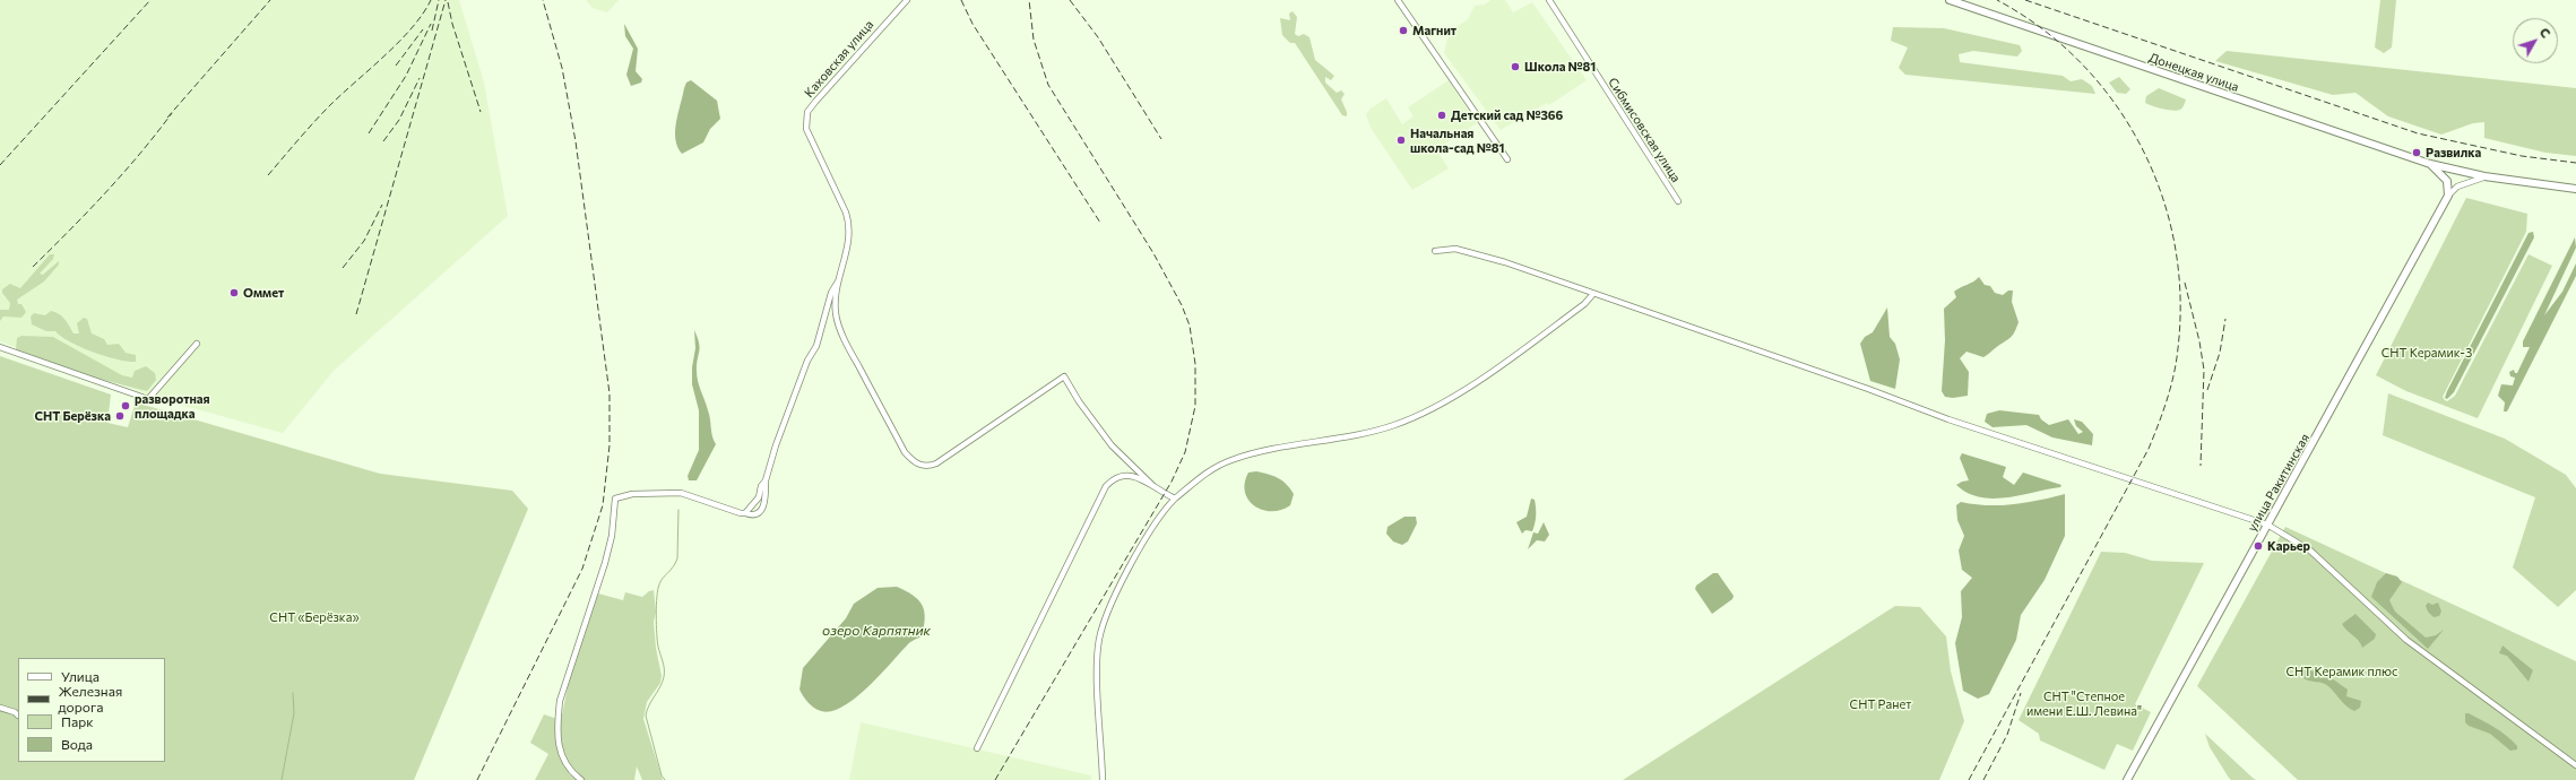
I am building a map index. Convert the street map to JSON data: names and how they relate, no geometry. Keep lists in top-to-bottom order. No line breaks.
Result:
{"streets":{"street":["Каховская улица","Донецкая улица","Сибмисовская улица","улица Ракитинская"]},"water":["озеро Карпятник"],"parks":["СНТ Керамик-3","СНТ «Берёзка»","СНТ Керамик плюс","СНТ \"Степное имени Е.Ш. Левина\"","СНТ Ранет"],"places":["Магнит","Школа №81","Детский сад №366","Начальная школа-сад №81","Развилка","Оммет","разворотная площадка","СНТ Берёзка","Карьер"],"legend":["Улица","Железная дорога","Парк","Вода"],"north":"top right"}
